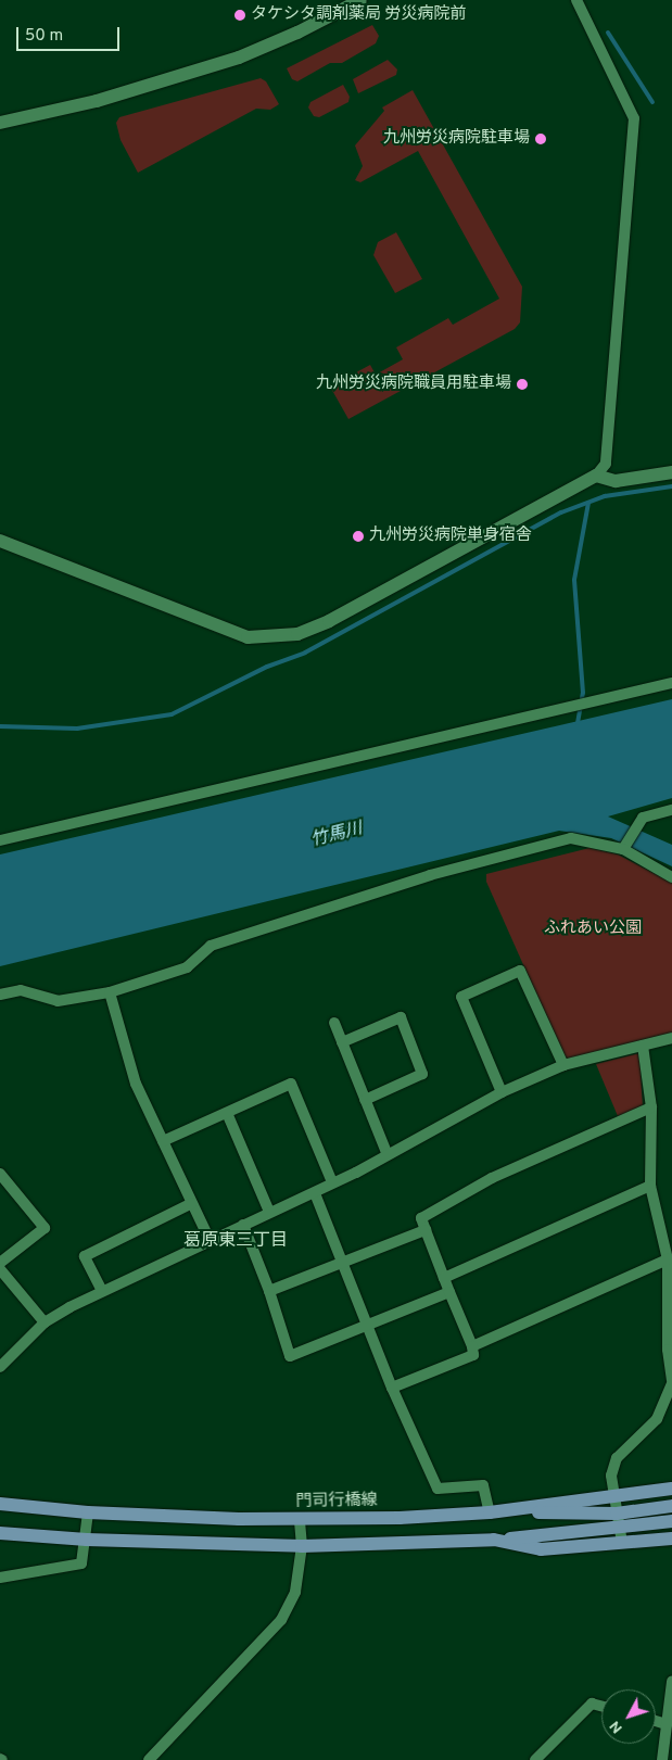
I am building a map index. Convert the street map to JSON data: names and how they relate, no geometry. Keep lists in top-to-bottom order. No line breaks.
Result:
{"streets":{"main road":["門司行橋線"]},"districts":["葛原東三丁目"],"water":["竹馬川"],"parks":["ふれあい公園"],"places":["タケシタ調剤薬局 労災病院前","九州労災病院駐車場","九州労災病院職員用駐車場","九州労災病院単身宿舎"],"scale_bar":"50 m","north":"bottom left"}
